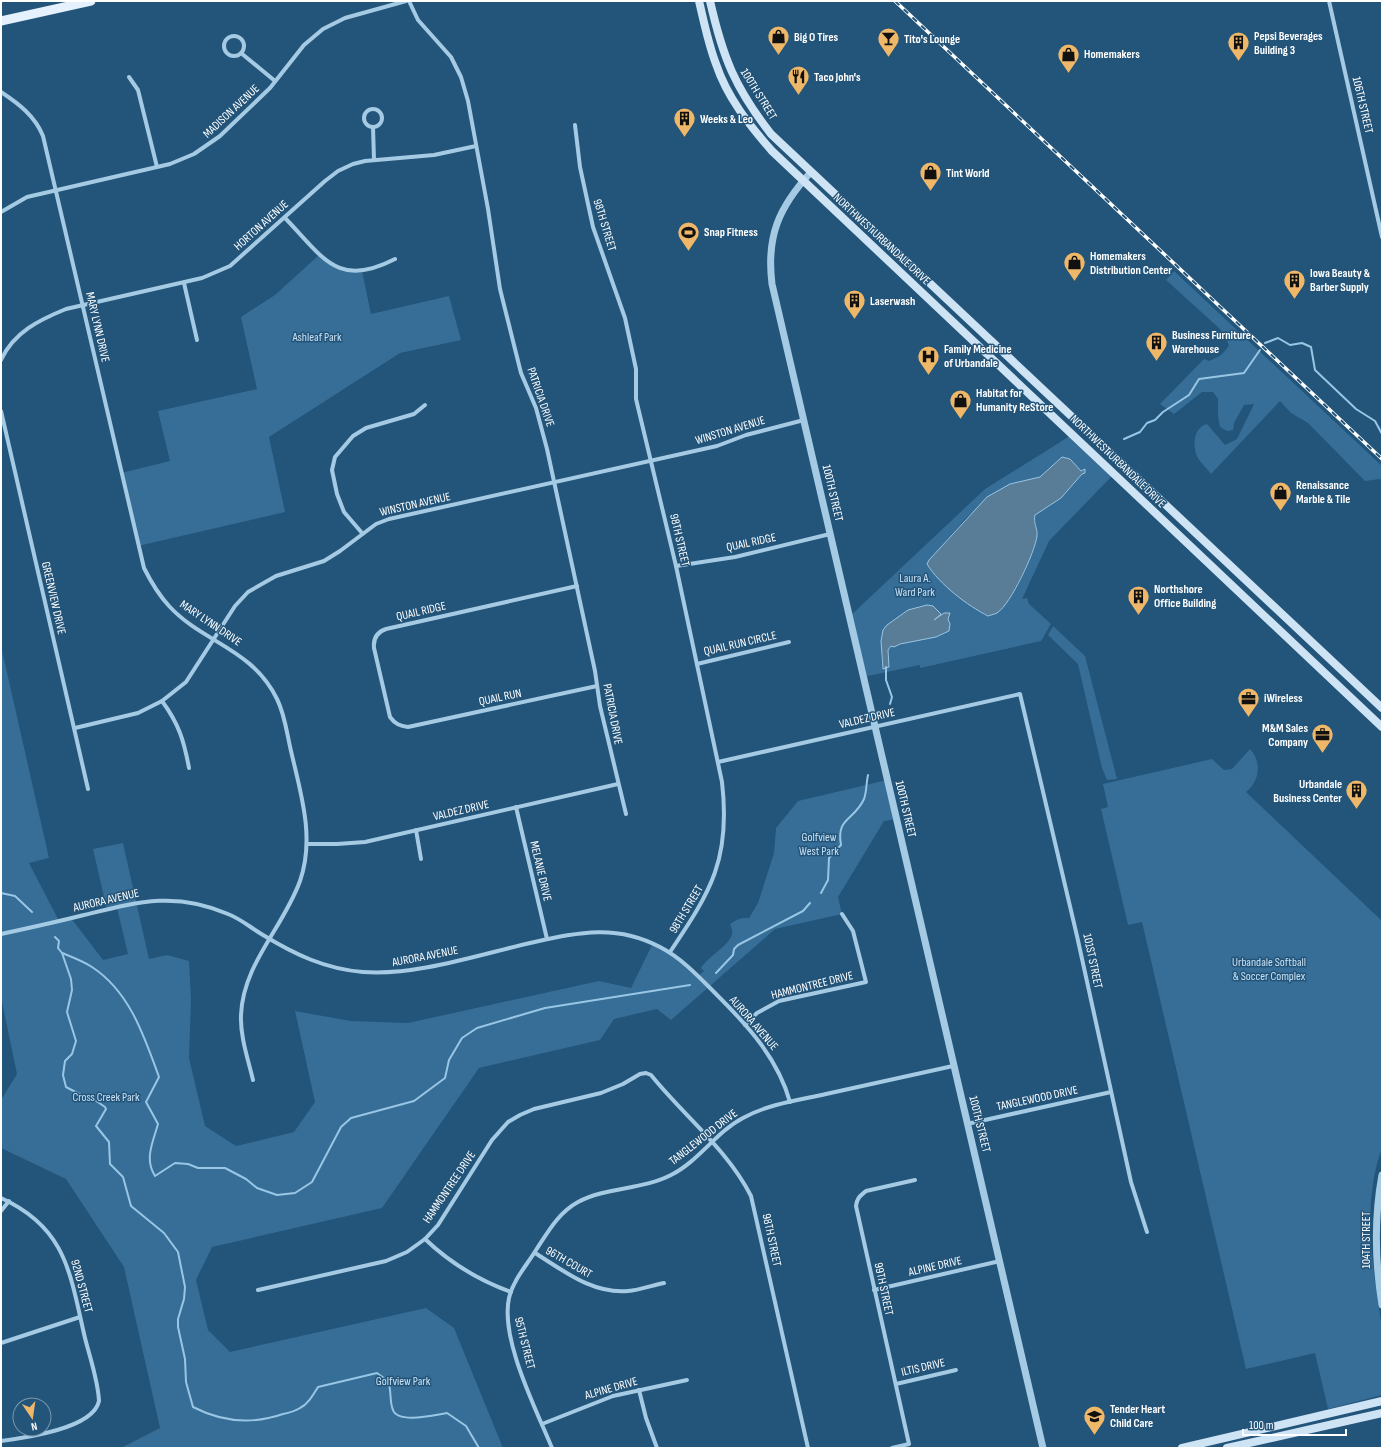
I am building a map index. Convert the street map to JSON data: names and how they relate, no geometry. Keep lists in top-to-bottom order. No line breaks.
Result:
{"streets":{"main road":["100TH STREET","NORTHWEST URBANDALE DRIVE"],"street":["106TH STREET","MADISON AVENUE","HORTON AVENUE","98TH STREET","MARY LYNN DRIVE","PATRICIA DRIVE","WINSTON AVENUE","QUAIL RIDGE","GREENVIEW DRIVE","QUAIL RUN CIRCLE","QUAIL RUN","VALDEZ DRIVE","MELANIE DRIVE","AURORA AVENUE","101ST STREET","HAMMONTREE DRIVE","TANGLEWOOD DRIVE","104TH STREET","96TH COURT","ALPINE DRIVE","92ND STREET","99TH STREET","95TH STREET","ILTIS DRIVE"]},"crossings":[["100TH STREET","NORTHWEST URBANDALE DRIVE"],["100TH STREET","WINSTON AVENUE"],["100TH STREET","QUAIL RIDGE"],["100TH STREET","VALDEZ DRIVE"],["100TH STREET","TANGLEWOOD DRIVE"],["100TH STREET","ALPINE DRIVE"],["MADISON AVENUE","MARY LYNN DRIVE"],["MADISON AVENUE","PATRICIA DRIVE"],["HORTON AVENUE","MARY LYNN DRIVE"],["HORTON AVENUE","PATRICIA DRIVE"],["98TH STREET","WINSTON AVENUE"],["98TH STREET","QUAIL RIDGE"],["98TH STREET","QUAIL RUN CIRCLE"],["98TH STREET","VALDEZ DRIVE"],["98TH STREET","AURORA AVENUE"],["98TH STREET","HAMMONTREE DRIVE"],["98TH STREET","TANGLEWOOD DRIVE"],["MARY LYNN DRIVE","WINSTON AVENUE"],["MARY LYNN DRIVE","VALDEZ DRIVE"],["MARY LYNN DRIVE","AURORA AVENUE"],["PATRICIA DRIVE","WINSTON AVENUE"],["PATRICIA DRIVE","QUAIL RIDGE"],["PATRICIA DRIVE","QUAIL RUN"],["PATRICIA DRIVE","VALDEZ DRIVE"],["WINSTON AVENUE","GREENVIEW DRIVE"],["QUAIL RIDGE","QUAIL RUN"],["VALDEZ DRIVE","MELANIE DRIVE"],["VALDEZ DRIVE","101ST STREET"],["MELANIE DRIVE","AURORA AVENUE"],["AURORA AVENUE","HAMMONTREE DRIVE"],["AURORA AVENUE","TANGLEWOOD DRIVE"],["101ST STREET","TANGLEWOOD DRIVE"],["TANGLEWOOD DRIVE","96TH COURT"],["TANGLEWOOD DRIVE","95TH STREET"],["ALPINE DRIVE","99TH STREET"],["ALPINE DRIVE","95TH STREET"],["99TH STREET","ILTIS DRIVE"]],"parks":["Ashleaf Park","Laura A. Ward Park","Golfview West Park","Urbandale Softball & Soccer Complex","Cross Creek Park","Golfview Park"],"places":{"shop":["Big O Tires","Homemakers","Tint World","Homemakers Distribution Center","Habitat for Humanity ReStore","Renaissance Marble & Tile"],"bar":["Tito's Lounge"],"building":["Pepsi Beverages Building 3","Weeks & Leo","Iowa Beauty & Barber Supply","Laserwash","Business Furniture Warehouse","Northshore Office Building","Urbandale Business Center"],"restaurant":["Taco John's"],"sports":["Snap Fitness"],"hospital":["Family Medicine of Urbandale"],"office":["iWireless","M&M Sales Company"],"school or university":["Tender Heart Child Care"]},"scale_bar":"100 m","north":"bottom"}
